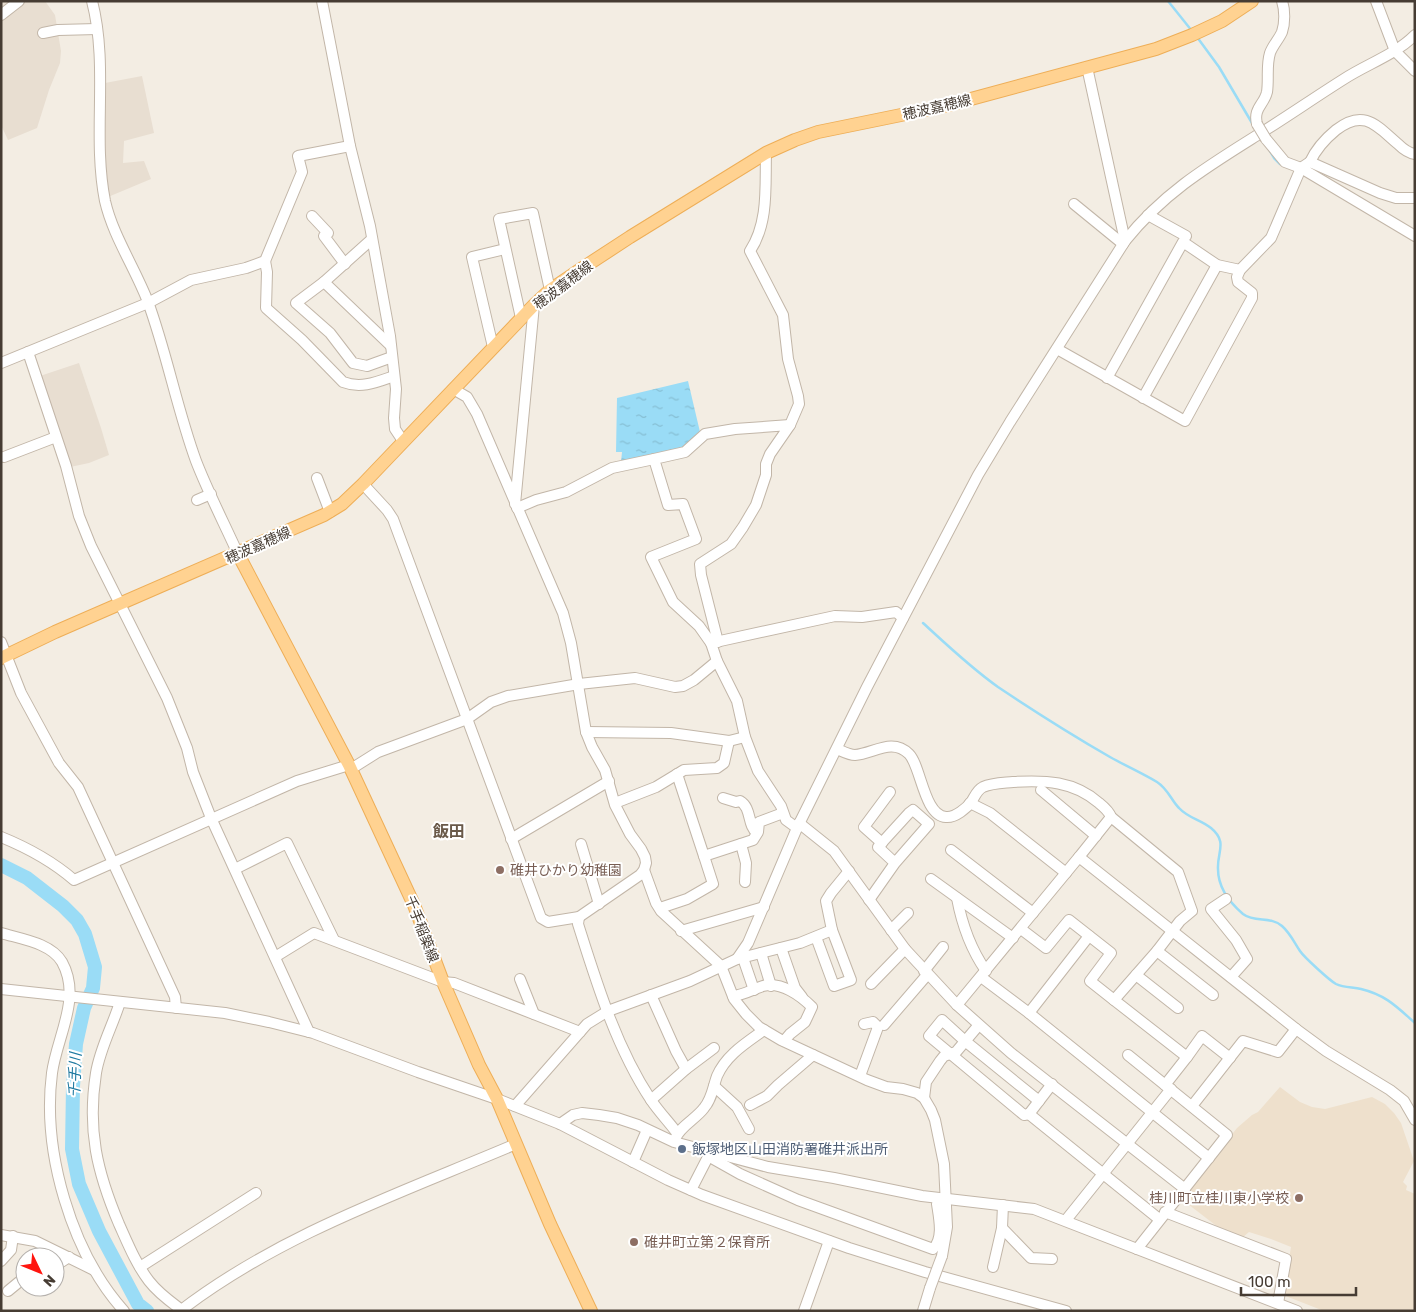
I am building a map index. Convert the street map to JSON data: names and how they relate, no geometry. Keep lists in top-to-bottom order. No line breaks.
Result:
{"streets":{"main road":["穂波嘉穂線","千手稲築線"]},"crossings":[["穂波嘉穂線","千手稲築線"]],"districts":["飯田"],"water":["千手川"],"places":["碓井ひかり幼稚園","飯塚地区山田消防署碓井派出所","桂川町立桂川東小学校","碓井町立第２保育所"],"scale_bar":"100 m","north":"bottom right"}
